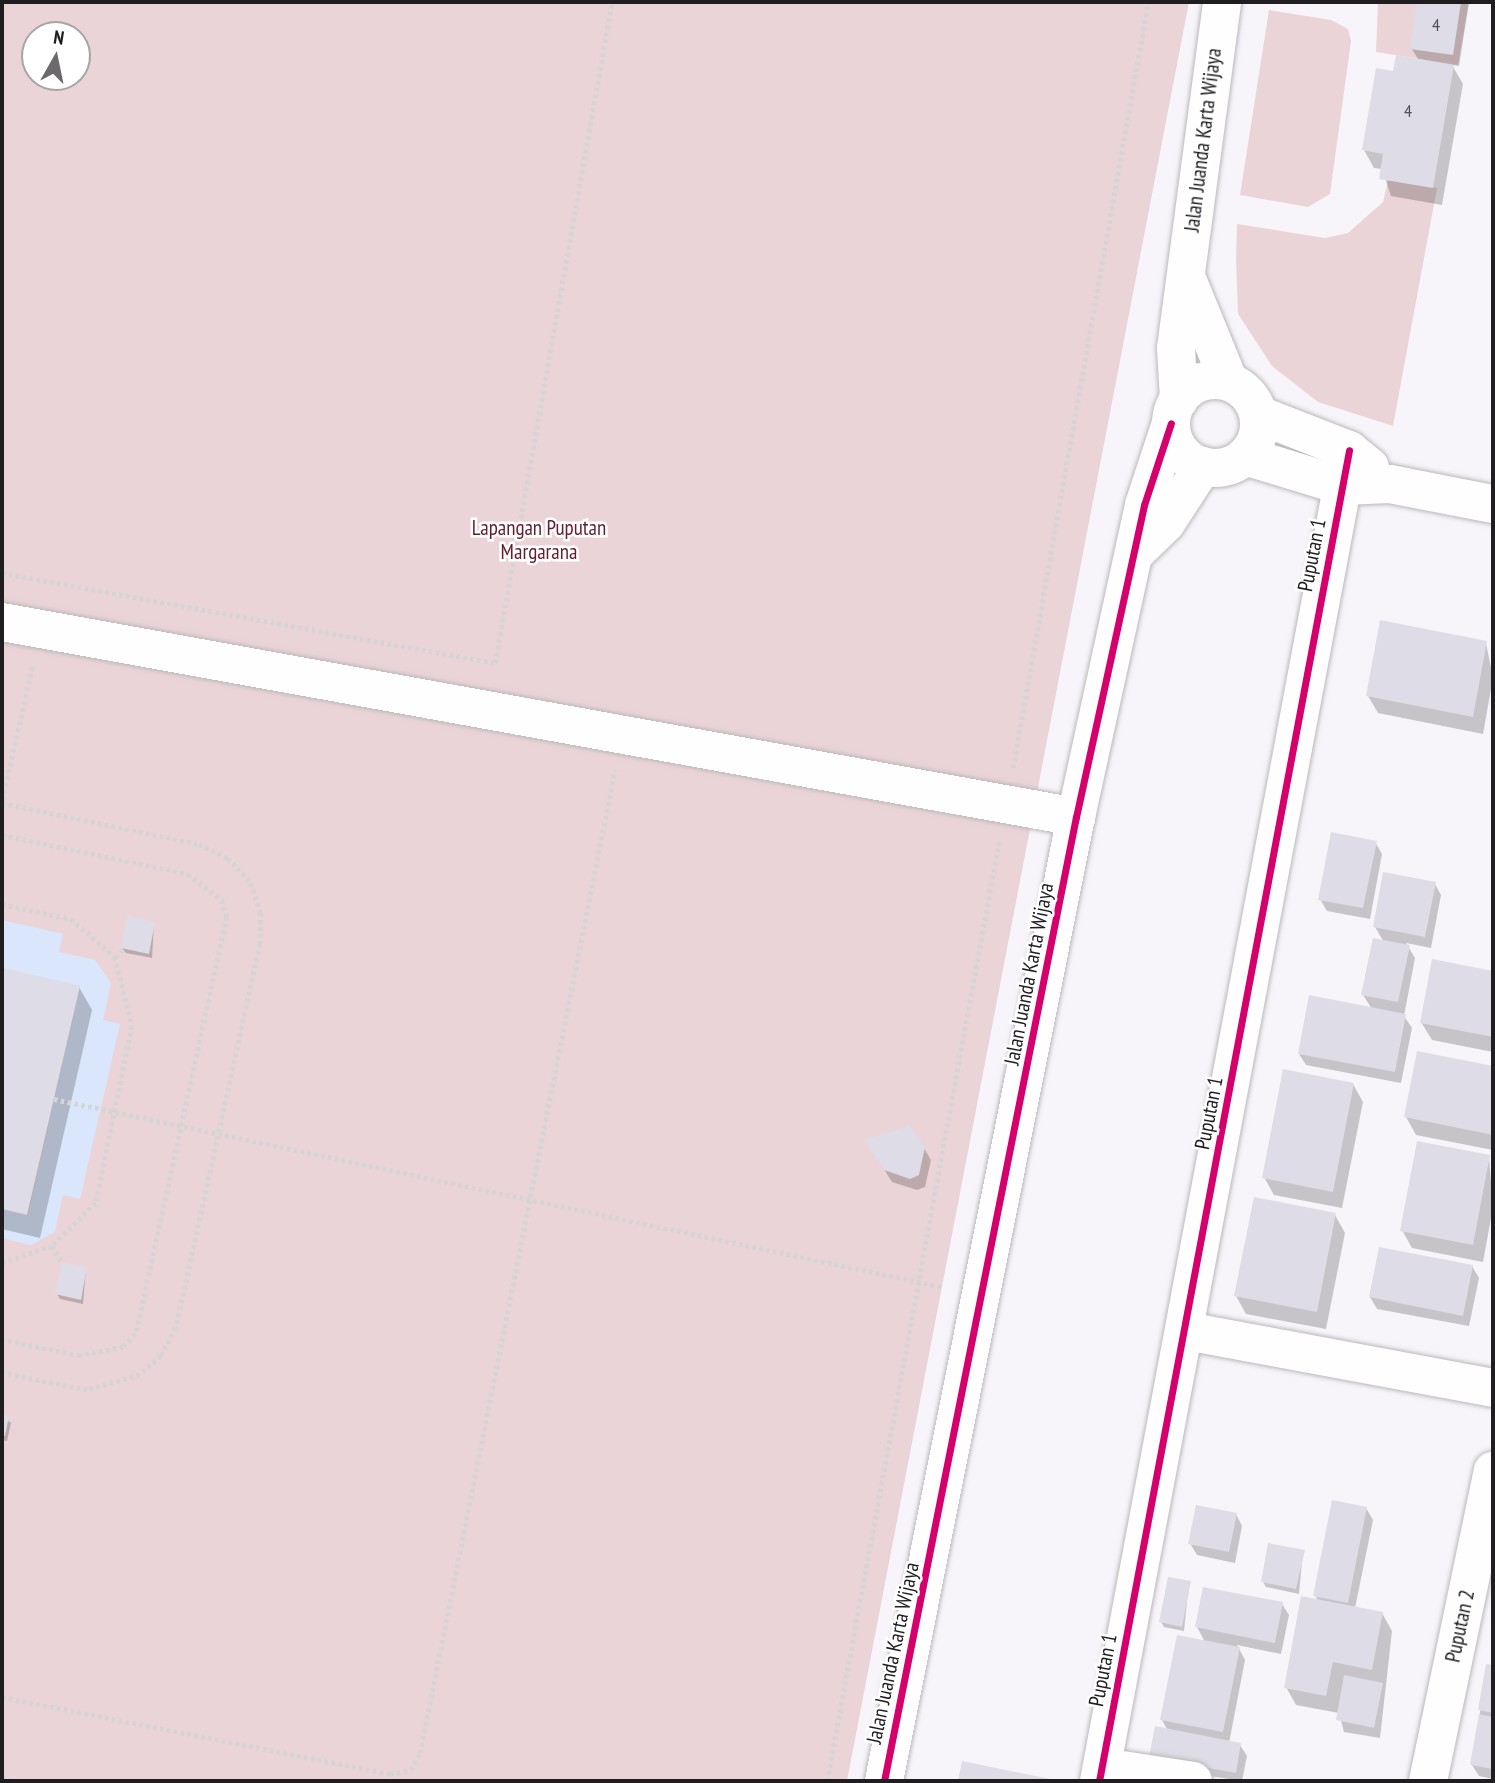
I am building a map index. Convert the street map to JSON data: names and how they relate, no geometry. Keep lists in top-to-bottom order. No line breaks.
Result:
{"streets":{"street":["Jalan Juanda Karta Wijaya","Puputan 1","Puputan 2"]},"parks":["Lapangan Puputan Margarana"],"house_numbers":["4","4"],"north":"top"}
